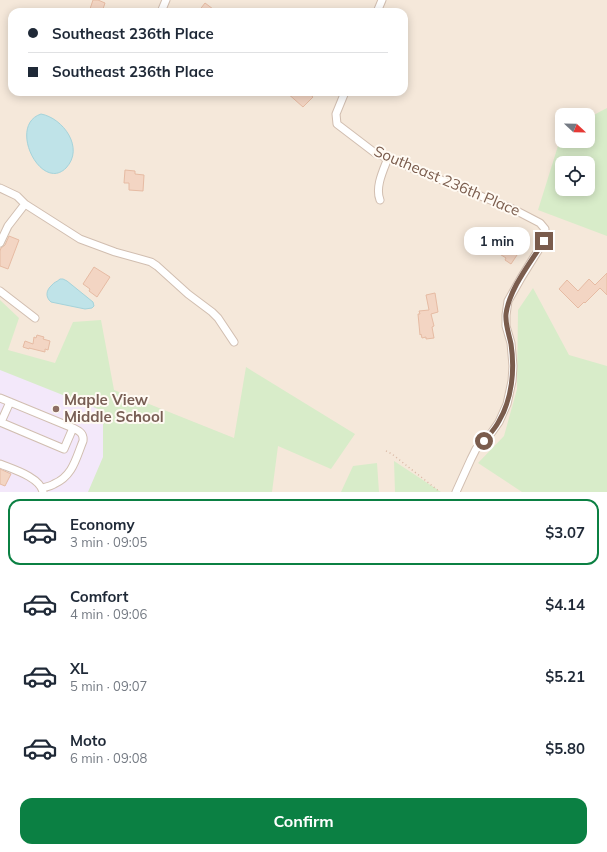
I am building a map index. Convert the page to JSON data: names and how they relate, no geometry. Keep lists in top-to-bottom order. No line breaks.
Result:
{"streets":{"street":["Southeast 236th Place"]},"places":["Maple View Middle School"],"north":"right","page":{"banner":["Southeast 236th Place","Southeast 236th Place"],"bubble":"1 min","list":[{"name":"Economy","note":"3 min · 09:05","value":"$3.07"},{"name":"Comfort","note":"4 min · 09:06","value":"$4.14"},{"name":"XL","note":"5 min · 09:07","value":"$5.21"},{"name":"Moto","note":"6 min · 09:08","value":"$5.80"}],"buttons":"Confirm"}}
